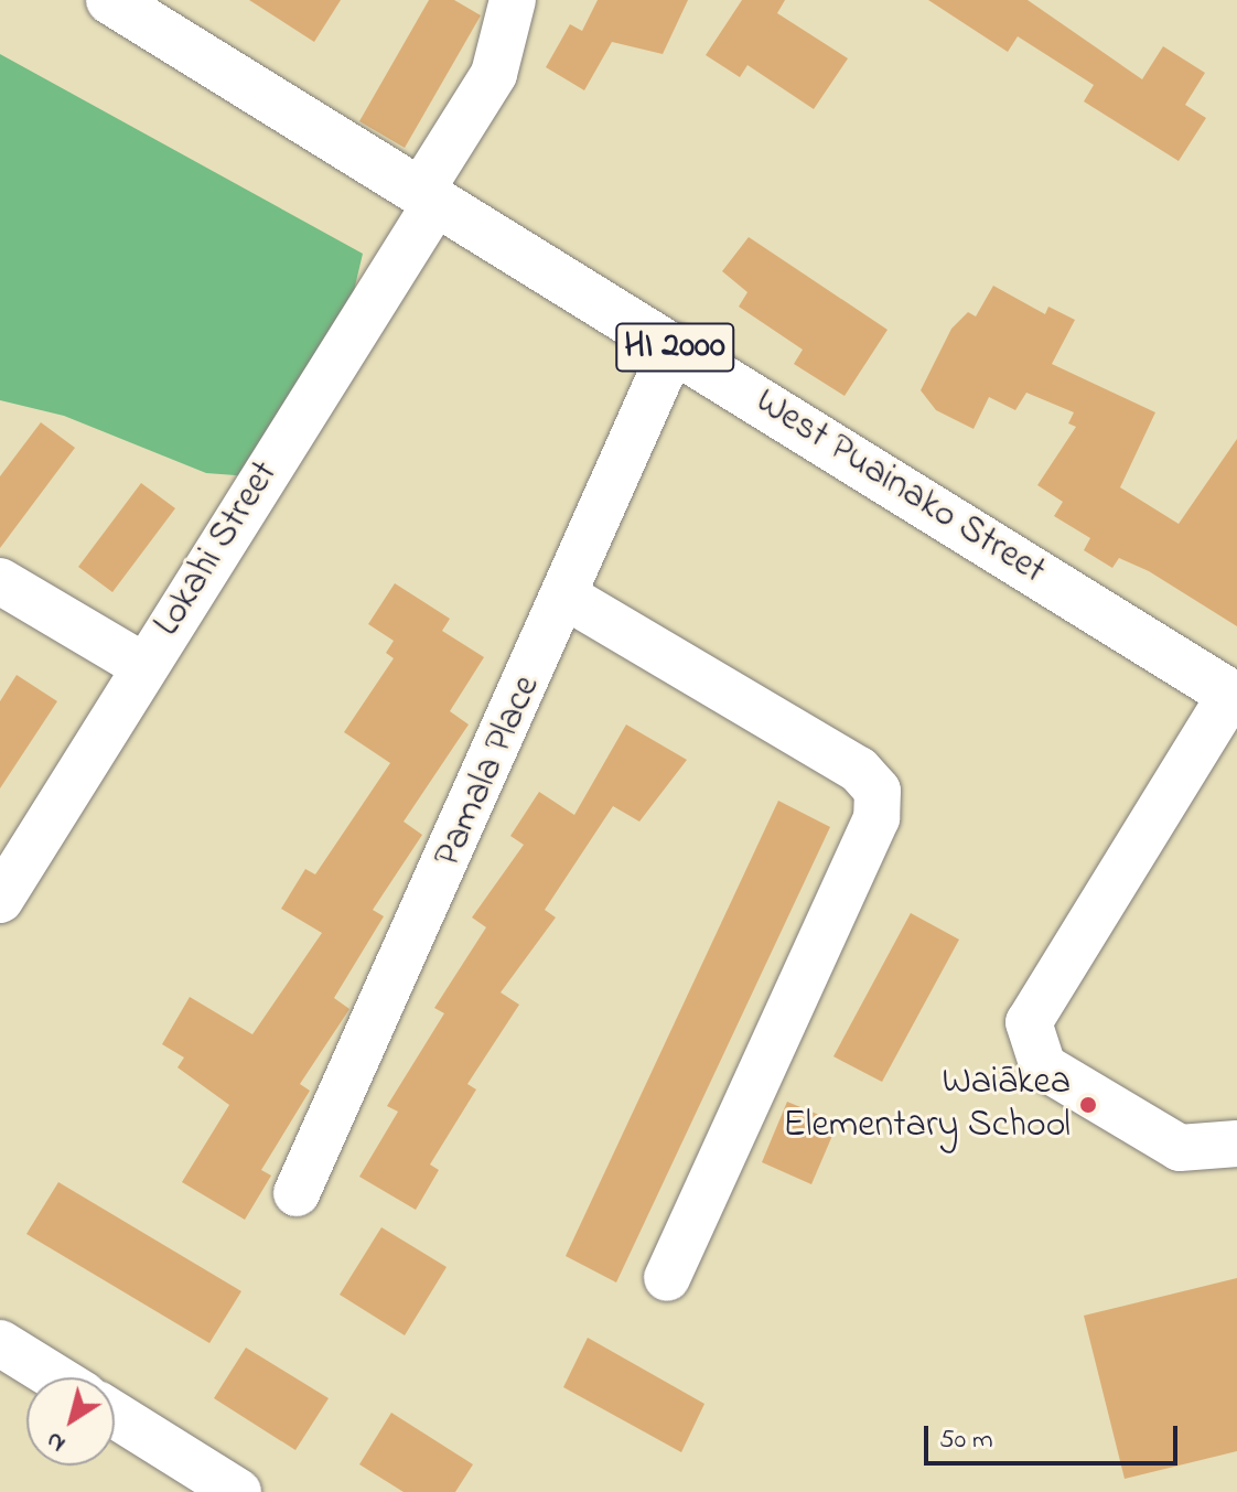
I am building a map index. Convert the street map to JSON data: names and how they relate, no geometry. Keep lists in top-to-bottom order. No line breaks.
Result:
{"streets":{"highway":["HI 2000","West Puainako Street"],"street":["Lokahi Street","Pamala Place"]},"crossings":[["West Puainako Street","Lokahi Street"],["West Puainako Street","Pamala Place"]],"places":["Waiākea Elementary School"],"scale_bar":"50 m","north":"bottom left"}
